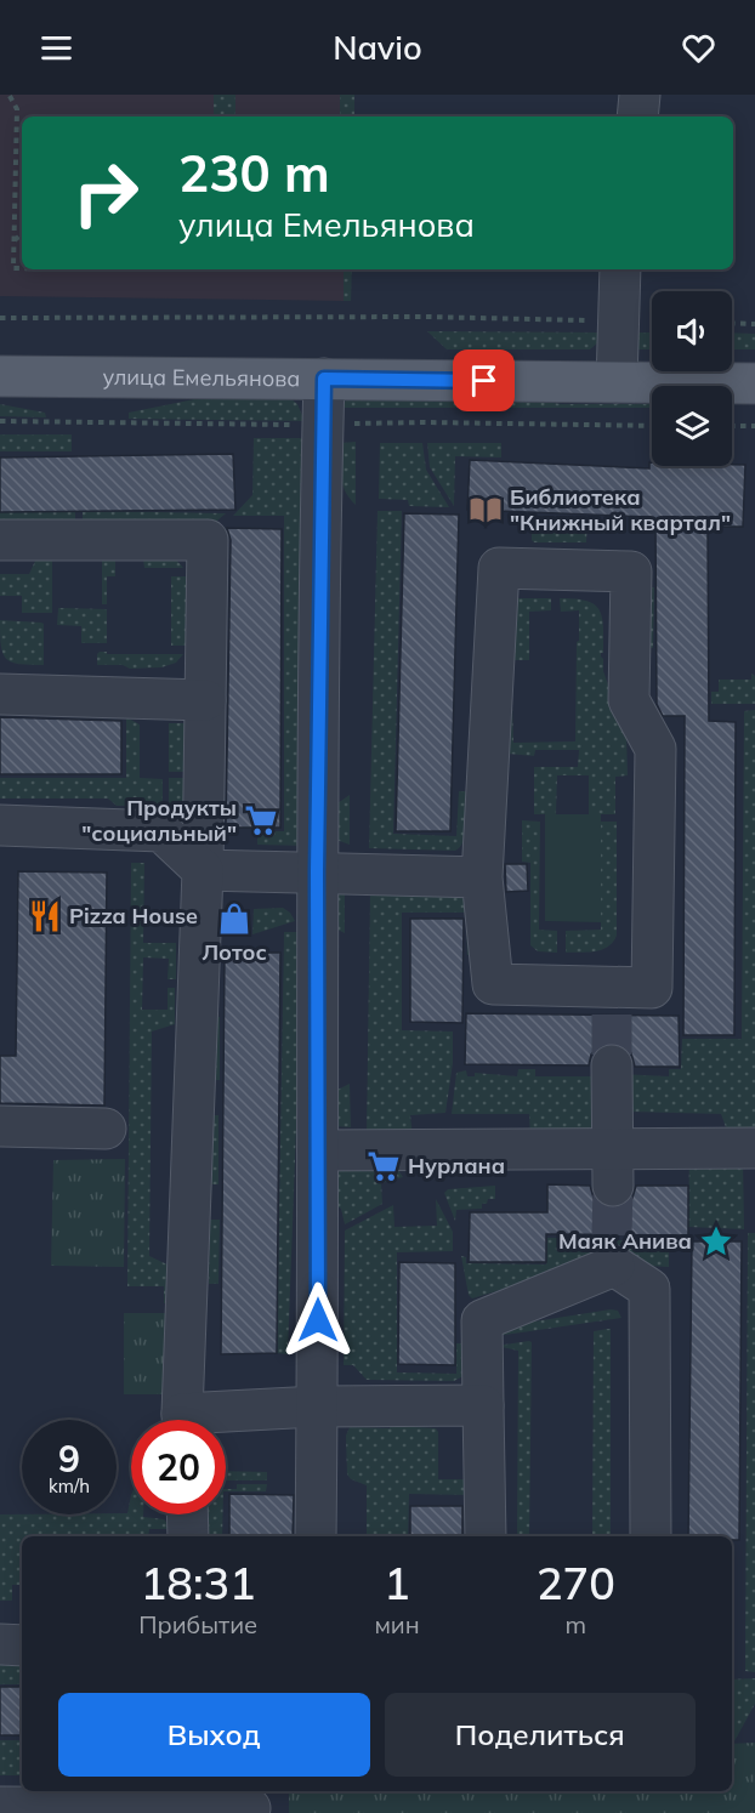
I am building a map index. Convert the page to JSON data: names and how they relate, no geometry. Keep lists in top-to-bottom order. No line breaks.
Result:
{"streets":{"main road":["улица Емельянова"]},"places":{"library":["Библиотека \"Книжный квартал\""],"supermarket":["Продукты \"социальный\"","Нурлана"],"restaurant":["Pizza House"],"shop":["Лотос"],"place":["Маяк Анива"]},"page":{"header":"Navio","turn":["230 m","улица Емельянова"],"speed":"9 km/h","limit":"20","eta":["18:31","Прибытие","1","мин","270","m"],"buttons":["Выход","Поделиться"]}}
